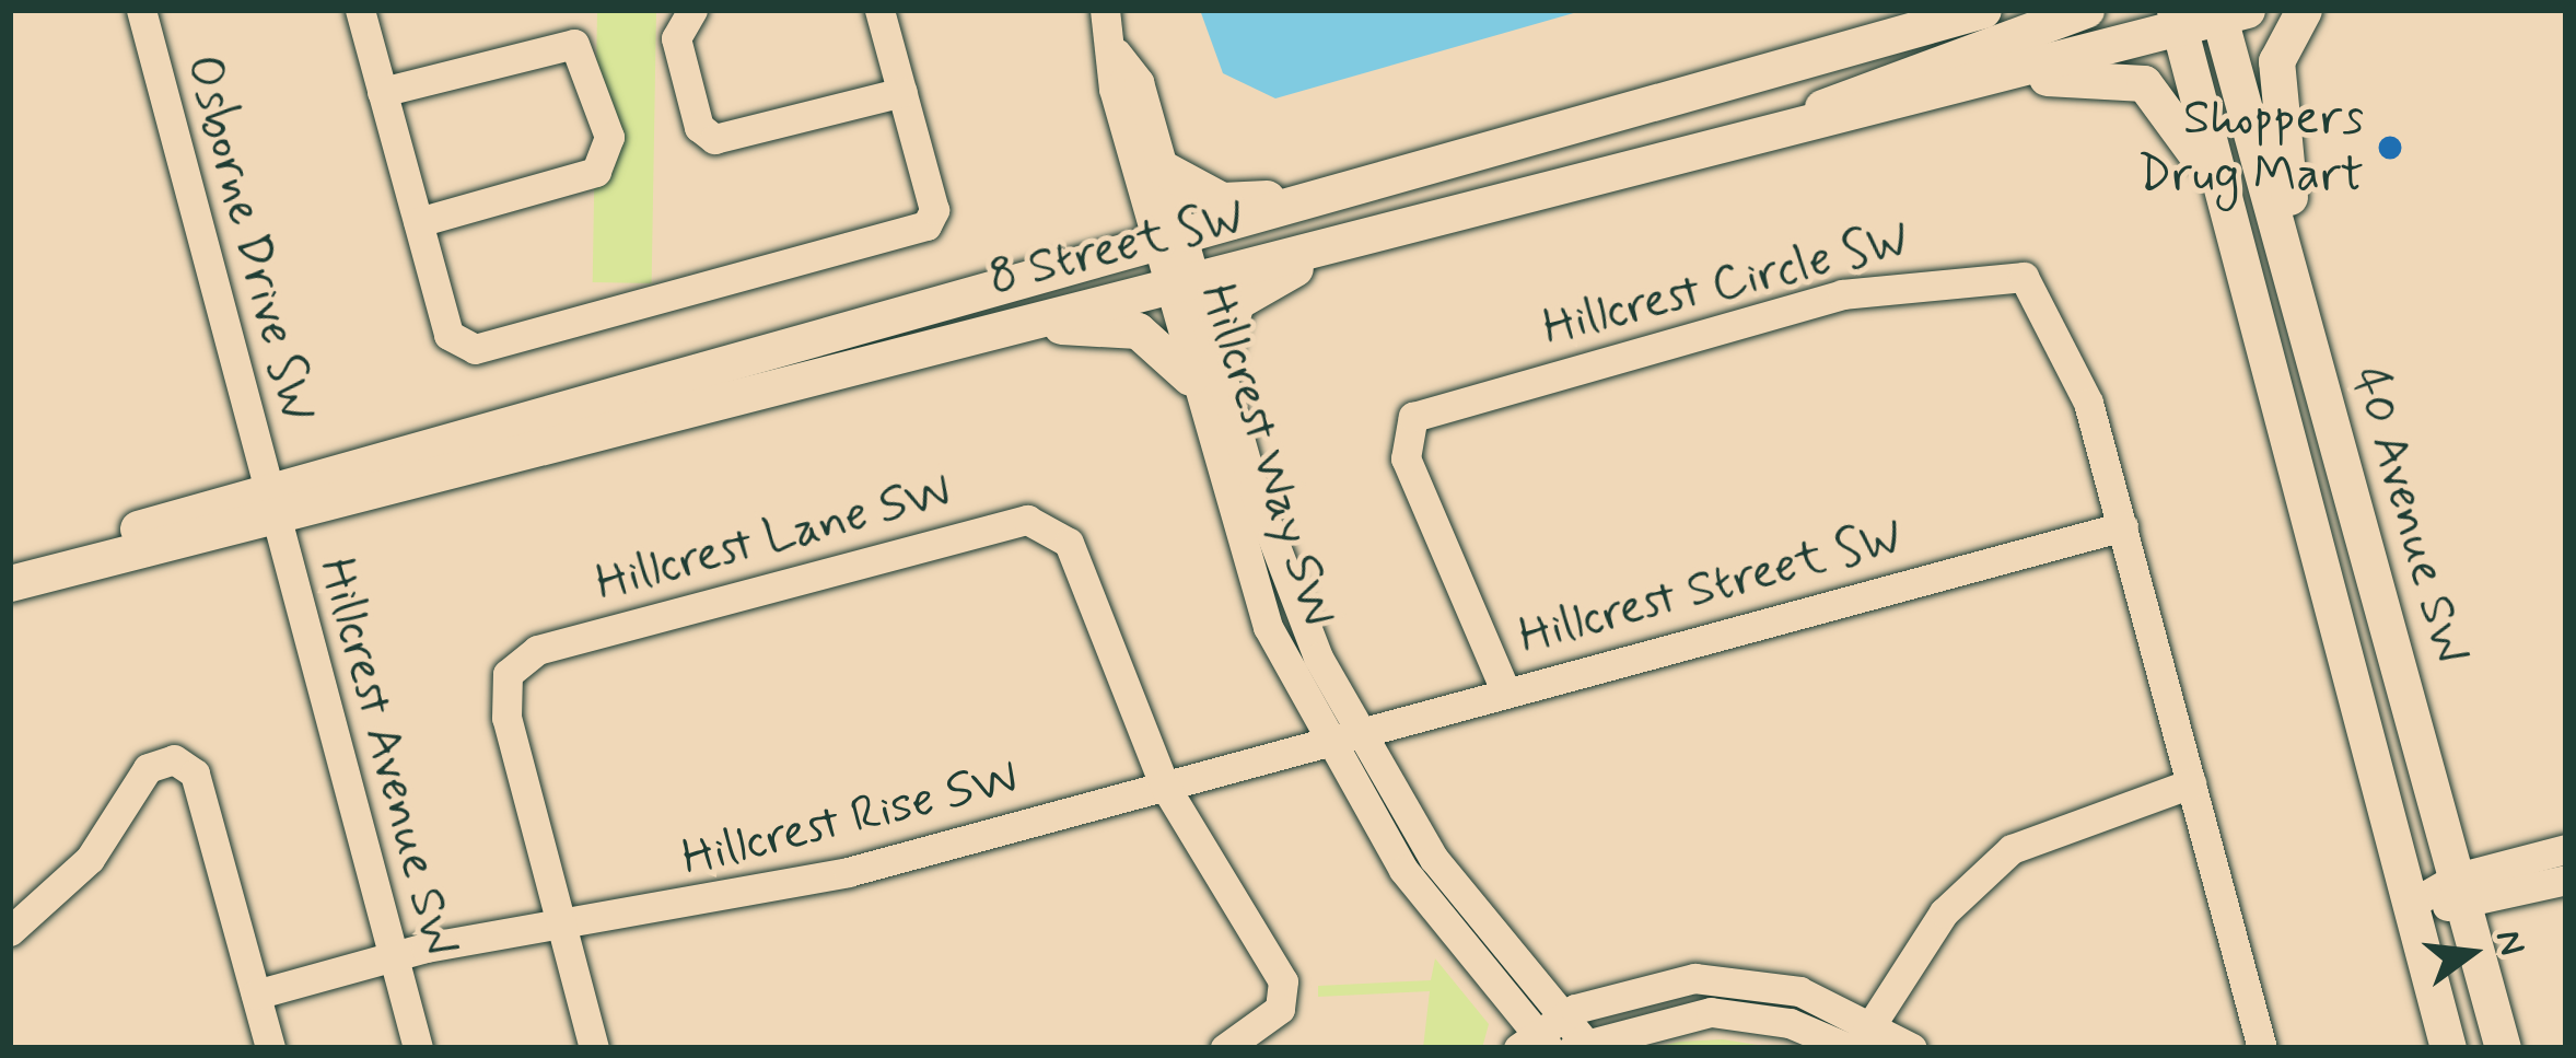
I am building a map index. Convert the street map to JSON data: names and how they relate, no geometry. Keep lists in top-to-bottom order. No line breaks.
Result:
{"streets":{"main road":["8 Street SW","40 Avenue SW"],"street":["Osborne Drive SW","Hillcrest Circle SW","Hillcrest Way SW","Hillcrest Lane SW","Hillcrest Street SW","Hillcrest Avenue SW","Hillcrest Rise SW"]},"crossings":[["Osborne Drive SW","8 Street SW"],["Osborne Drive SW","Hillcrest Avenue SW"],["8 Street SW","Hillcrest Way SW"],["8 Street SW","40 Avenue SW"],["8 Street SW","Hillcrest Avenue SW"],["Hillcrest Circle SW","Hillcrest Street SW"],["Hillcrest Way SW","Hillcrest Street SW"],["Hillcrest Way SW","Hillcrest Rise SW"],["Hillcrest Lane SW","Hillcrest Rise SW"],["Hillcrest Street SW","Hillcrest Rise SW"],["Hillcrest Avenue SW","Hillcrest Rise SW"]],"places":["Shoppers Drug Mart"],"north":"right"}
